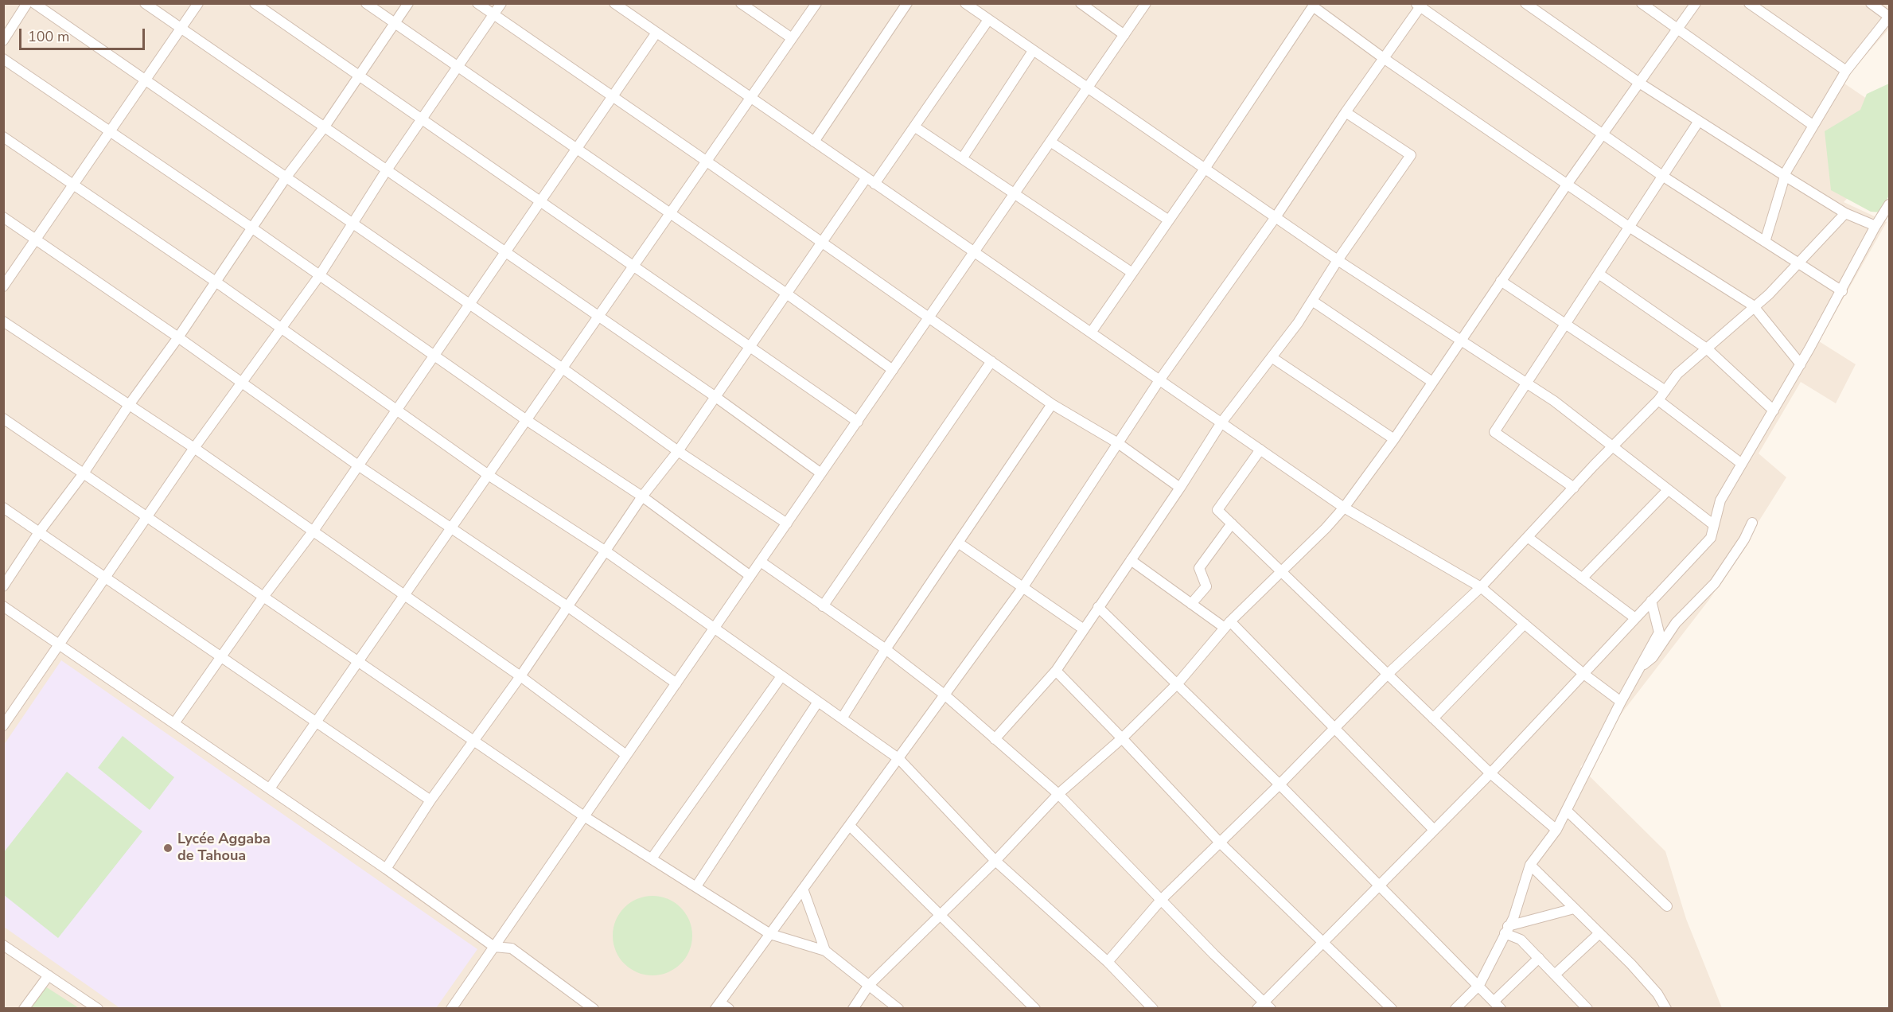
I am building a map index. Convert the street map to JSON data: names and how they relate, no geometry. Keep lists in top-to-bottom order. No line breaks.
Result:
{"places":["Lycée Aggaba de Tahoua"],"scale_bar":"100 m"}
